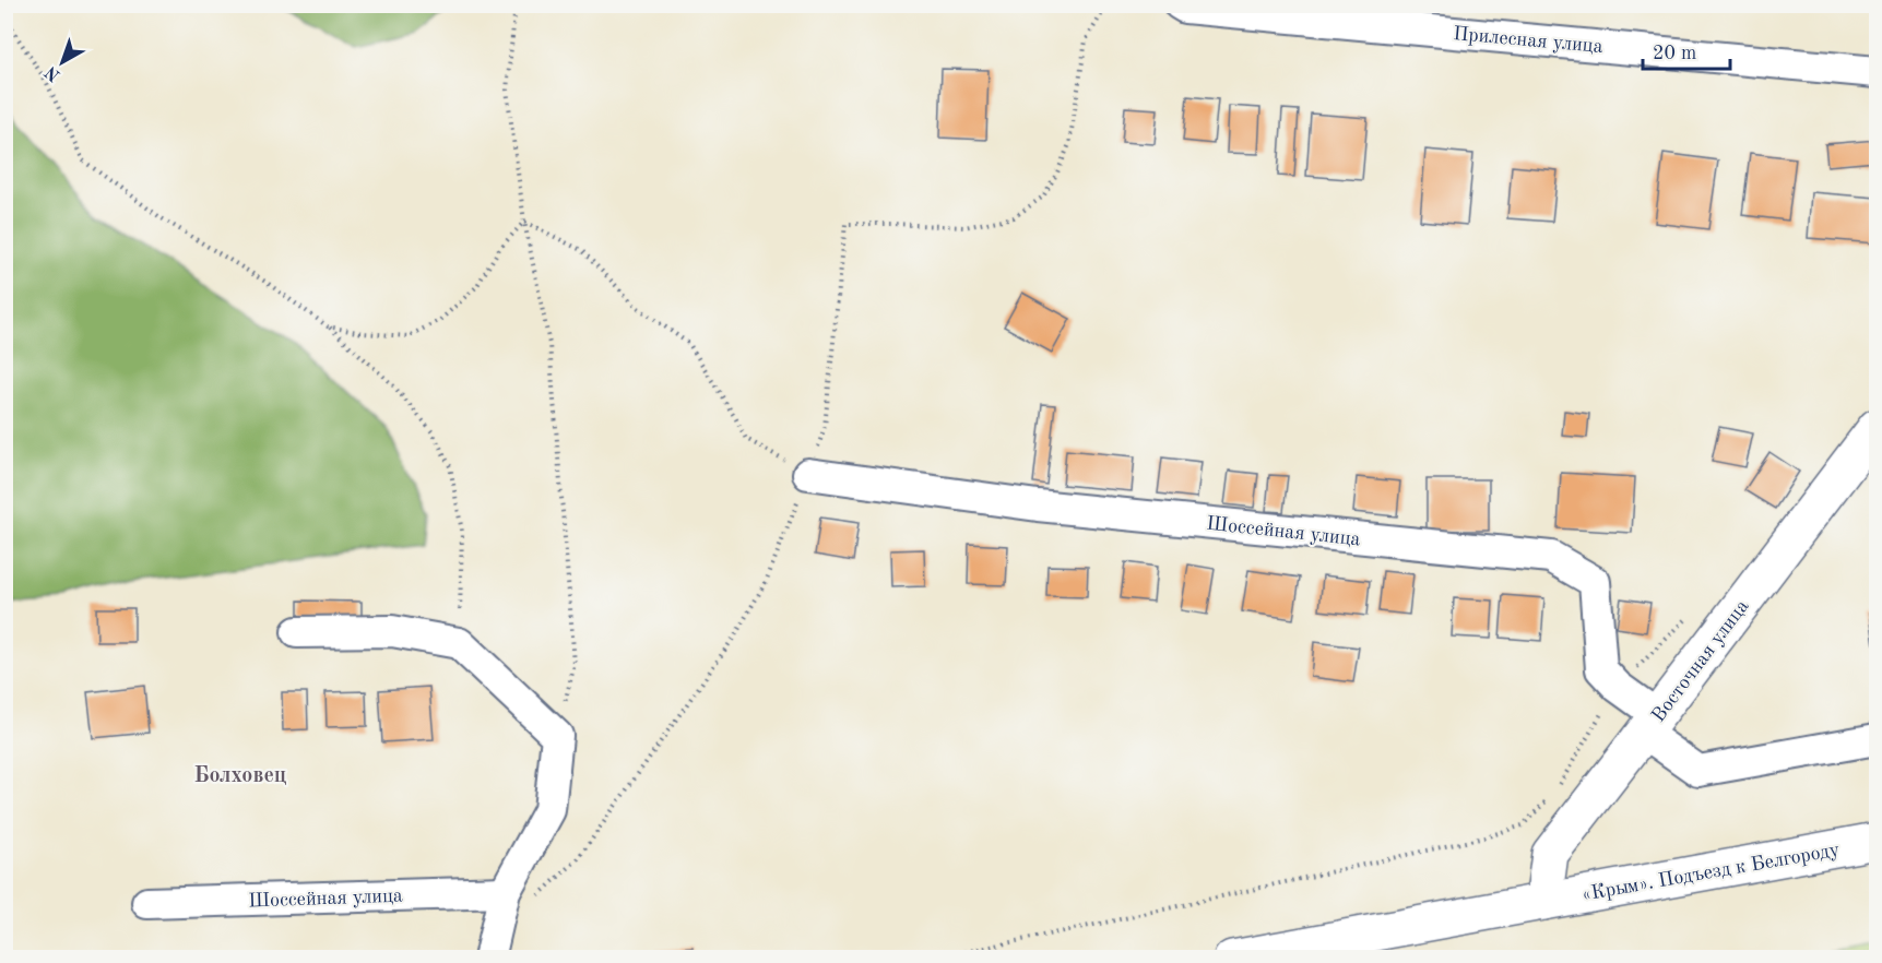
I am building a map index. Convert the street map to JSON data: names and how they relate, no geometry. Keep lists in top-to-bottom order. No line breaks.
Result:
{"streets":{"main road":["Восточная улица","«Крым». Подъезд к Белгороду"],"street":["Прилесная улица","Шоссейная улица"]},"crossings":[["Шоссейная улица","Восточная улица"],["Восточная улица","«Крым». Подъезд к Белгороду"]],"districts":["Болховец"],"scale_bar":"20 m","north":"bottom left"}
